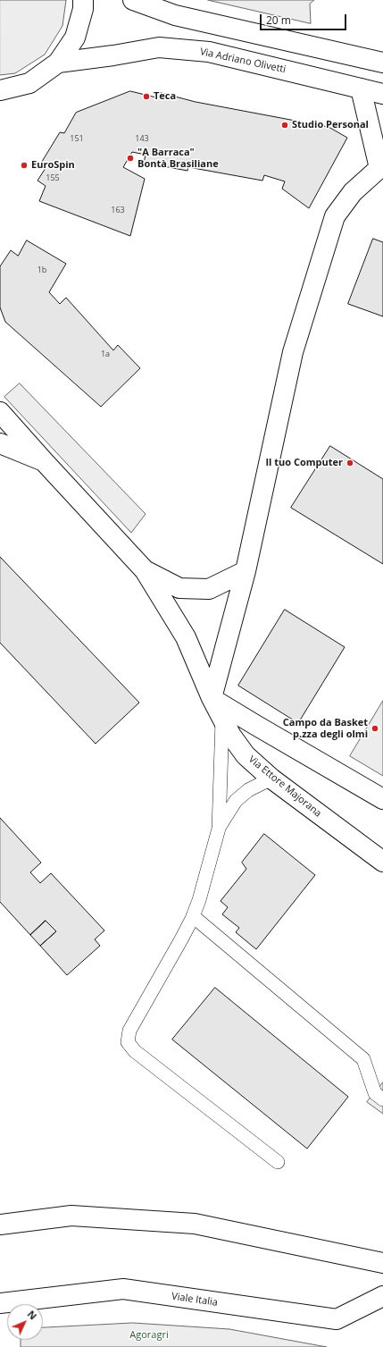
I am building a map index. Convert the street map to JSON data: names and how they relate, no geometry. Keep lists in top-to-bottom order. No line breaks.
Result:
{"streets":{"street":["Via Adriano Olivetti","Via Ettore Majorana","Viale Italia"]},"parks":["Agoragri"],"places":["Teca","Studio Personal","\"A Barraca\" Bontà Brasiliane","EuroSpin","Il tuo Computer","Campo da Basket p.zza degli olmi"],"house_numbers":["151","143","155","163","1b","1a"],"scale_bar":"20 m","north":"top right"}
